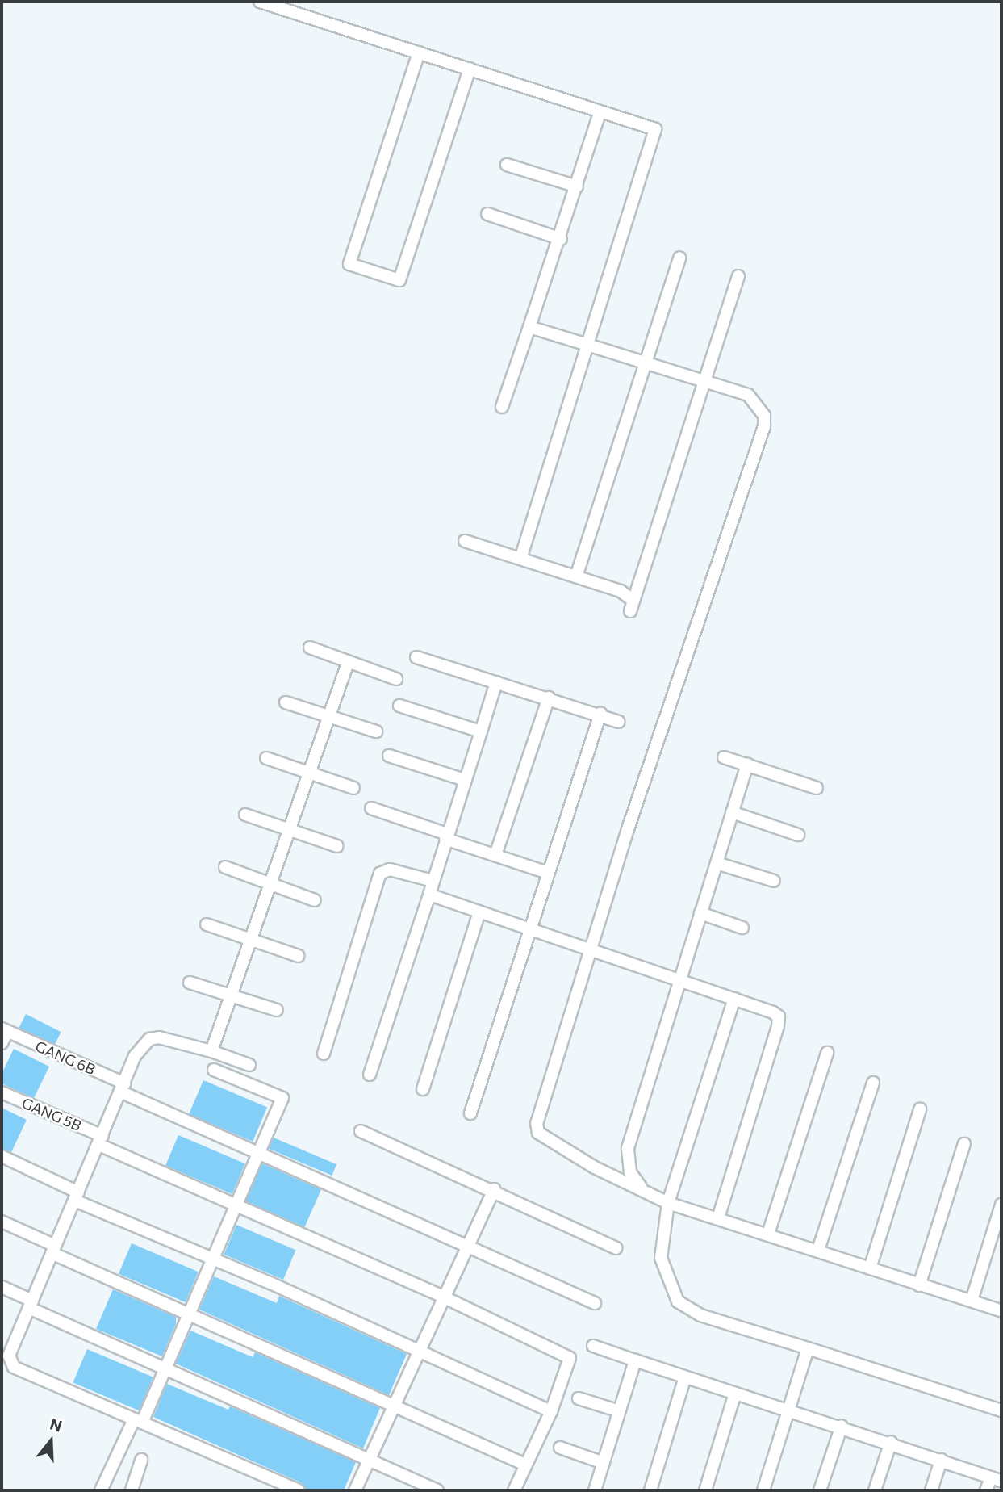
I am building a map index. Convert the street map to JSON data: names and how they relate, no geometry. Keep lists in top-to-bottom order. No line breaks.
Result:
{"streets":{"street":["GANG 6B","GANG 5B"]},"north":"top"}
